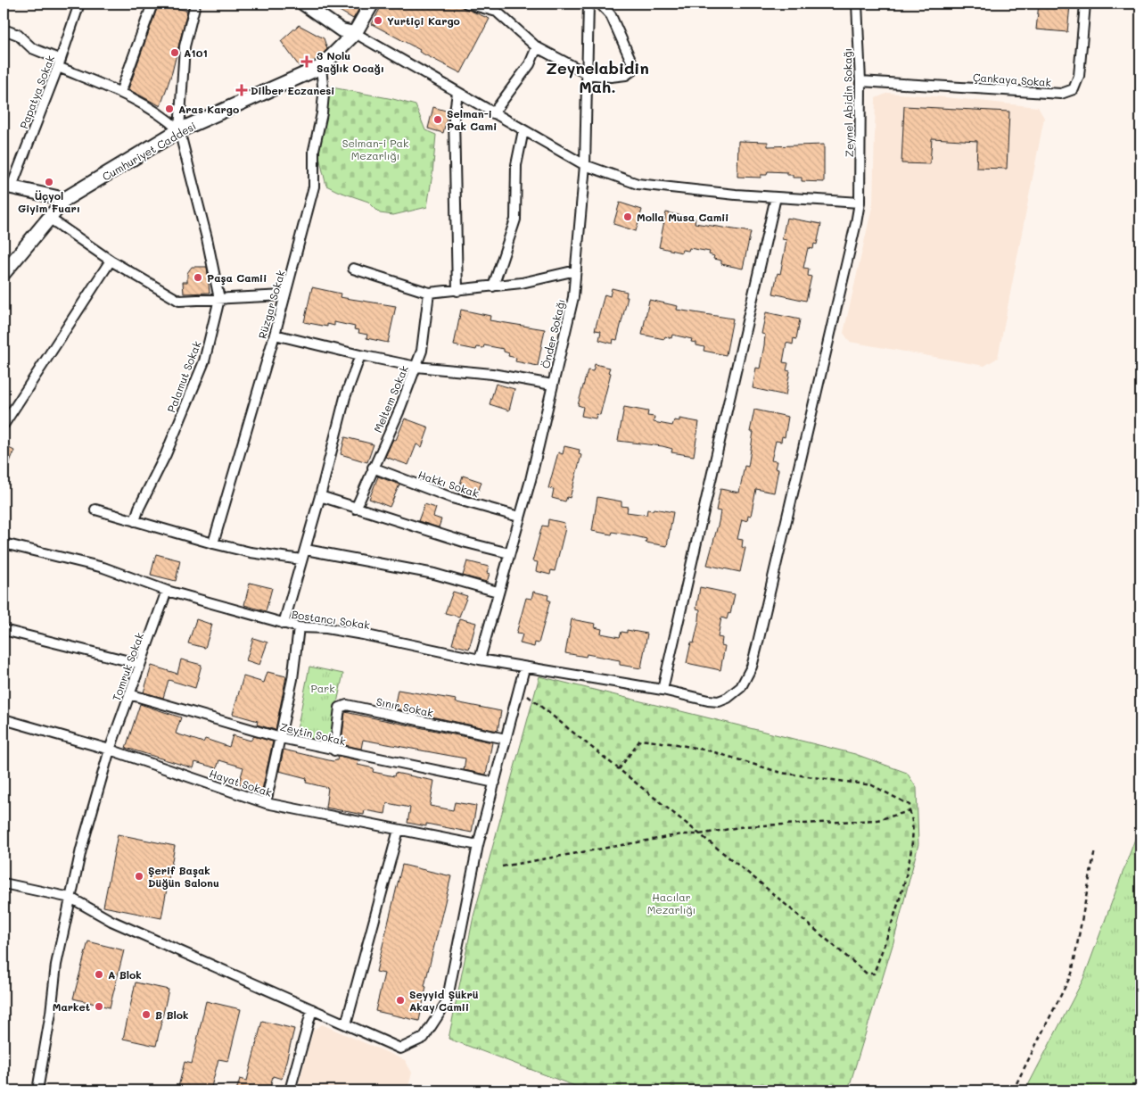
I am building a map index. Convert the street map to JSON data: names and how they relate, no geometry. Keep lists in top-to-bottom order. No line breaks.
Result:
{"streets":{"main road":["Cumhuriyet Caddesi"],"street":["Çankaya Sokak","Papatya Sokak","Zeynel Abidin Sokağı","Rüzgar Sokak","Önder Sokağı","Palamut Sokak","Meltem Sokak","Hakkı Sokak","Bostancı Sokak","Tomruk Sokak","Sınır Sokak","Zeytin Sokak","Hayat Sokak"]},"crossings":[["Çankaya Sokak","Zeynel Abidin Sokağı"],["Zeynel Abidin Sokağı","Bostancı Sokak"],["Cumhuriyet Caddesi","Rüzgar Sokak"],["Cumhuriyet Caddesi","Palamut Sokak"],["Önder Sokağı","Hakkı Sokak"],["Önder Sokağı","Bostancı Sokak"],["Meltem Sokak","Hakkı Sokak"],["Bostancı Sokak","Tomruk Sokak"],["Tomruk Sokak","Zeytin Sokak"],["Tomruk Sokak","Hayat Sokak"],["Sınır Sokak","Zeytin Sokak"]],"districts":["Zeynelabidin Mah."],"parks":["Selman-i Pak Mezarlığı","Park","Hacılar Mezarlığı"],"places":{"other":["Yurtiçi Kargo","A101","Aras Kargo","Selman-i Pak Cami","Üçyol Giyim Fuarı","Molla Musa Camii","Paşa Camii","Şerif Başak Düğün Salonu","A Blok","Seyyid Şükrü Akay Camii","Market","B Blok"],"health":["3 Nolu Sağlık Ocağı","Dilber Eczanesi"]}}
